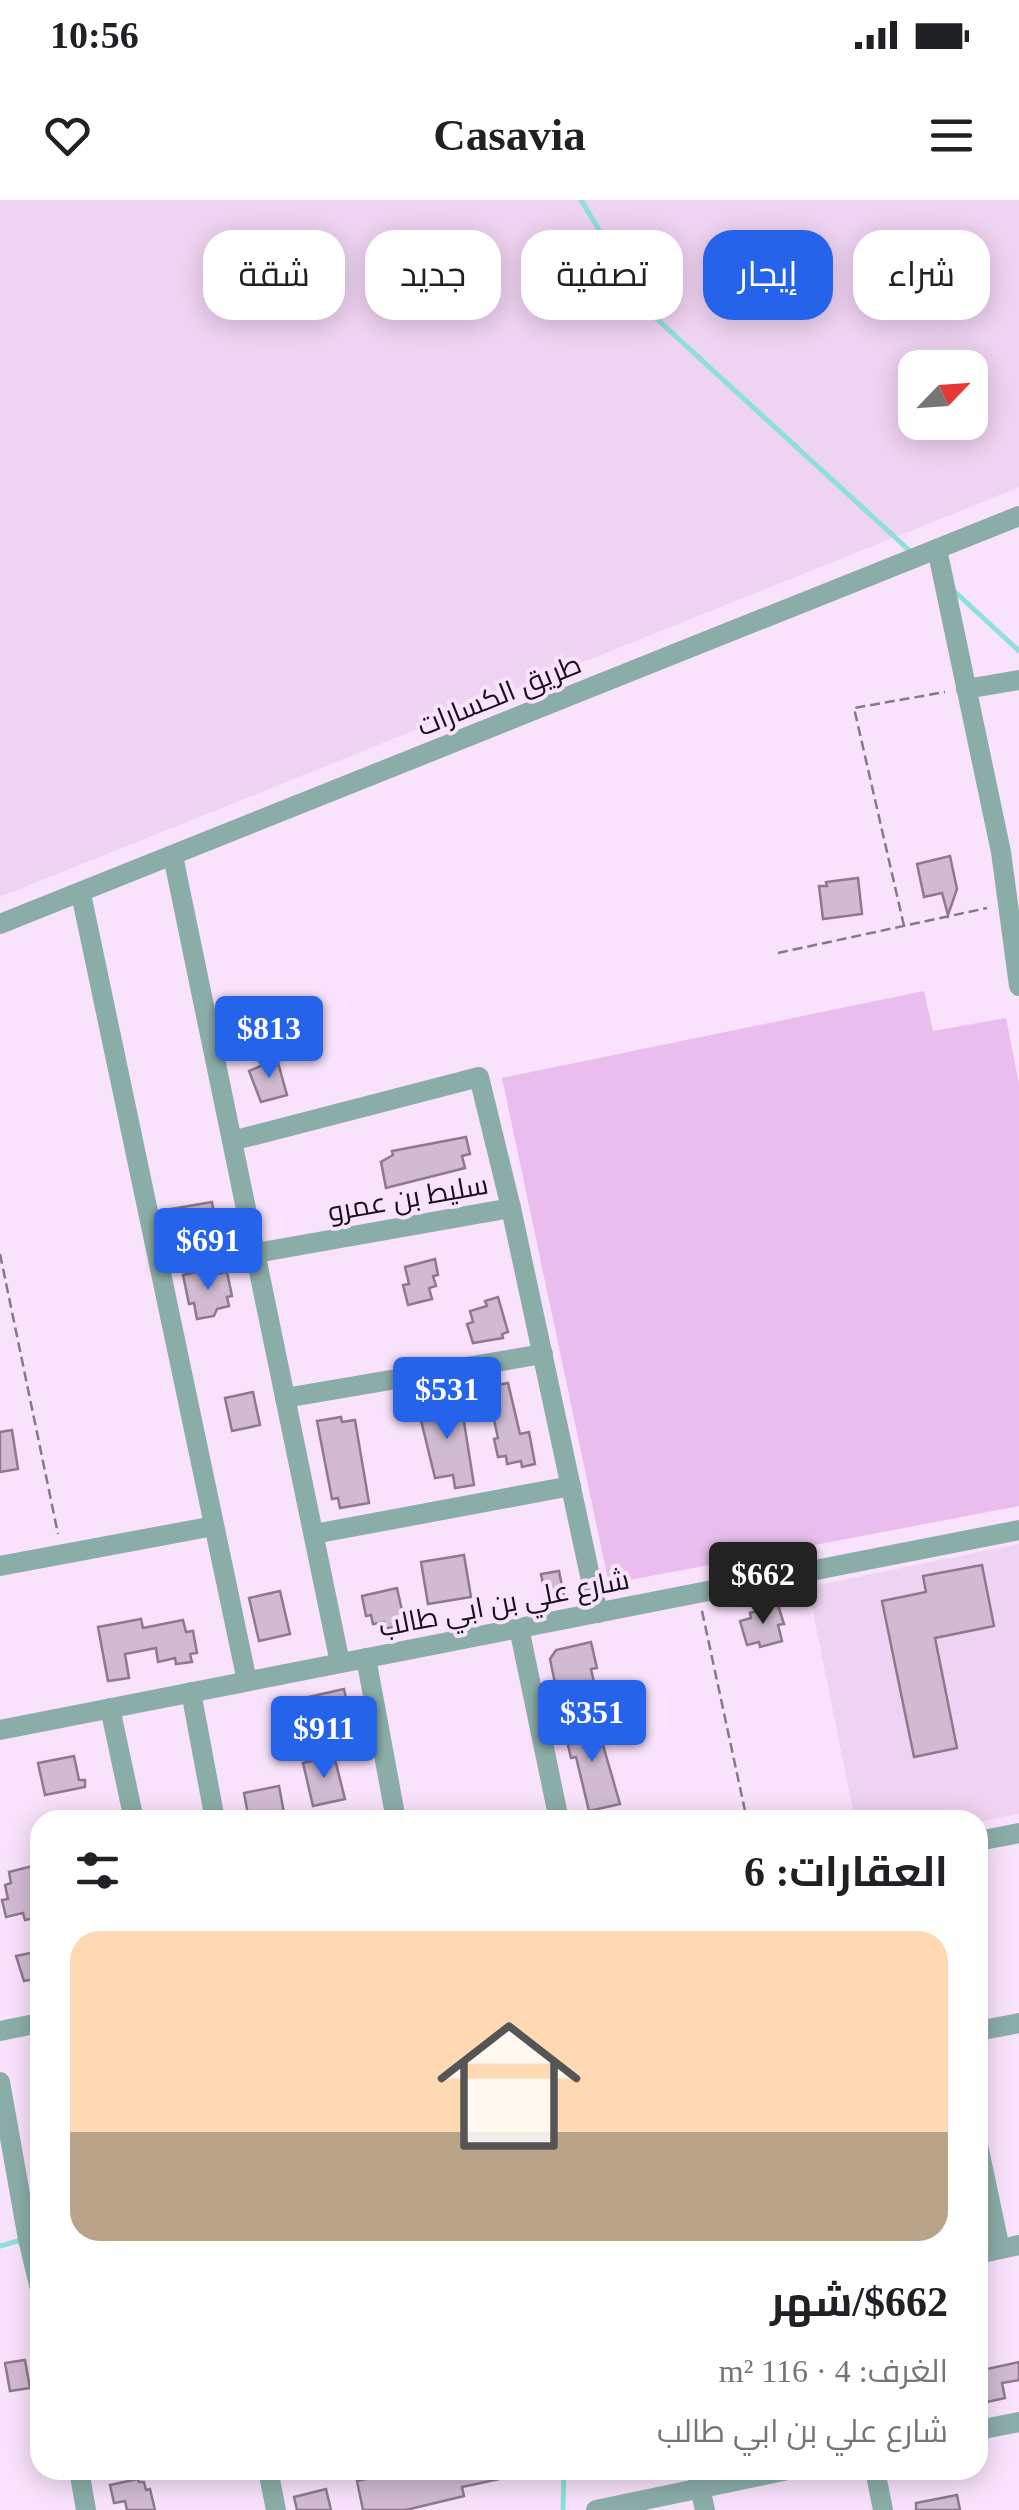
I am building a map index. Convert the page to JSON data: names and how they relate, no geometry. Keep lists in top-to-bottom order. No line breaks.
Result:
{"streets":{"street":["طريق الكسارات","سليط بن عمرو","شارع علي بن ابي طالب"]},"north":"top right","page":{"status":"10:56","header":"Casavia","chip":["شراء","إيجار","تصفية","جديد","شقة"],"price":["$813","$691","$531","$662","$351","$911"],"heading":"العقارات: 6","list":[{"name":"$662/شهر","note":"الغرف: 4 · 116 m² · شارع علي بن ابي طالب"}]}}
